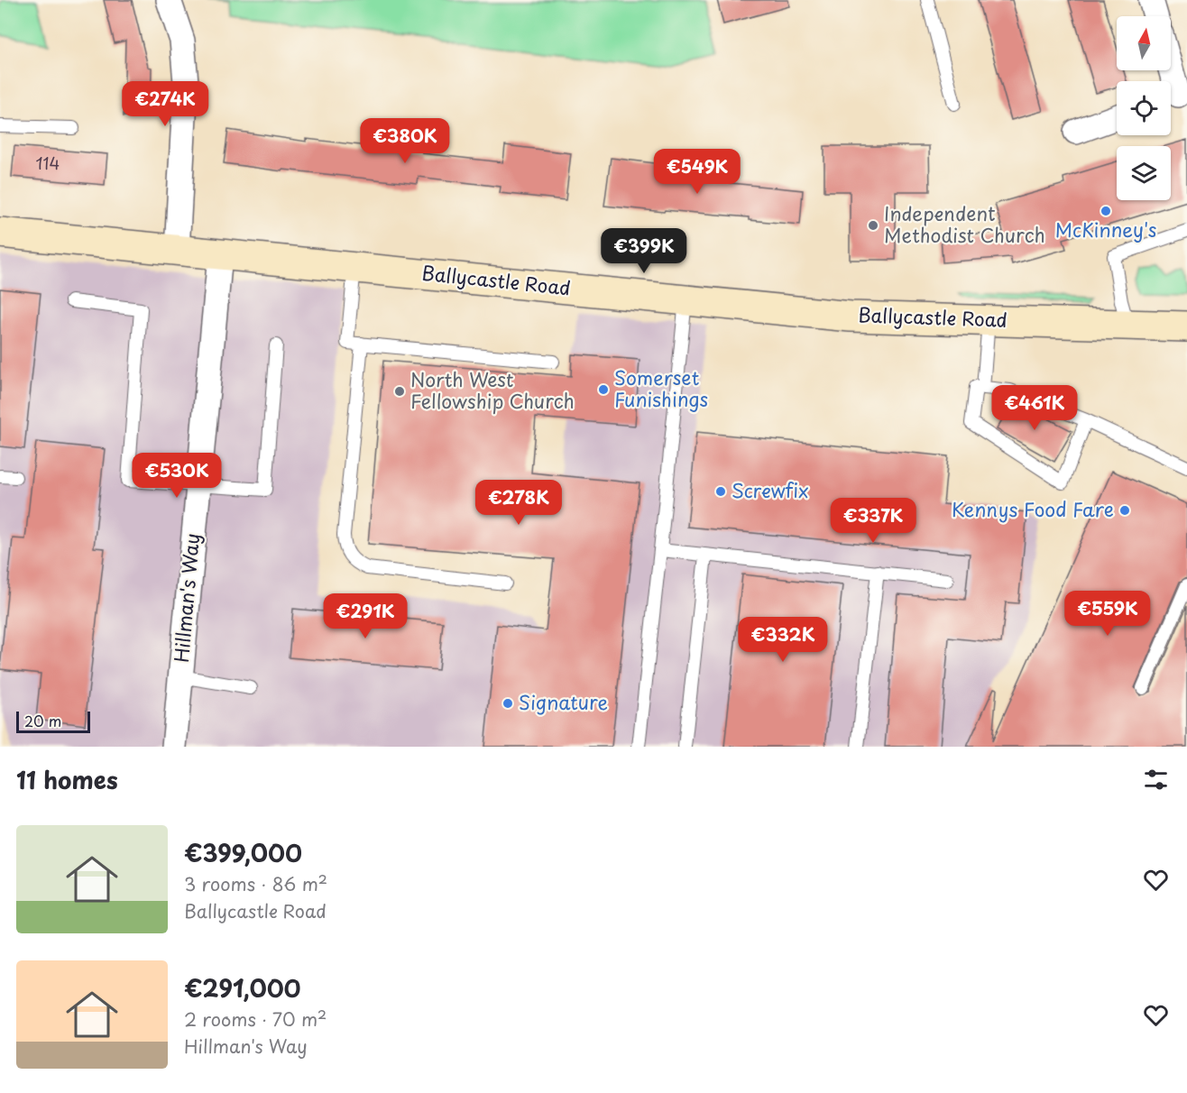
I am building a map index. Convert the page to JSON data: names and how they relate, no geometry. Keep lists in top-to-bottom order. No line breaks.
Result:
{"streets":{"main road":["Ballycastle Road"],"street":["Hillman's Way"]},"crossings":[["Ballycastle Road","Hillman's Way"]],"places":["McKinney's","Independent Methodist Church","Somerset Funishings","North West Fellowship Church","Screwfix","Kennys Food Fare","Signature"],"house_numbers":["114"],"scale_bar":"20 m","north":"top","page":{"price":["€274K","€380K","€549K","€399K","€461K","€530K","€278K","€337K","€559K","€291K","€332K"],"scale":"20 m","heading":"11 homes","list":[{"name":"€399,000","note":"3 rooms · 86 m² · Ballycastle Road"},{"name":"€291,000","note":"2 rooms · 70 m² · Hillman's Way"}]}}
